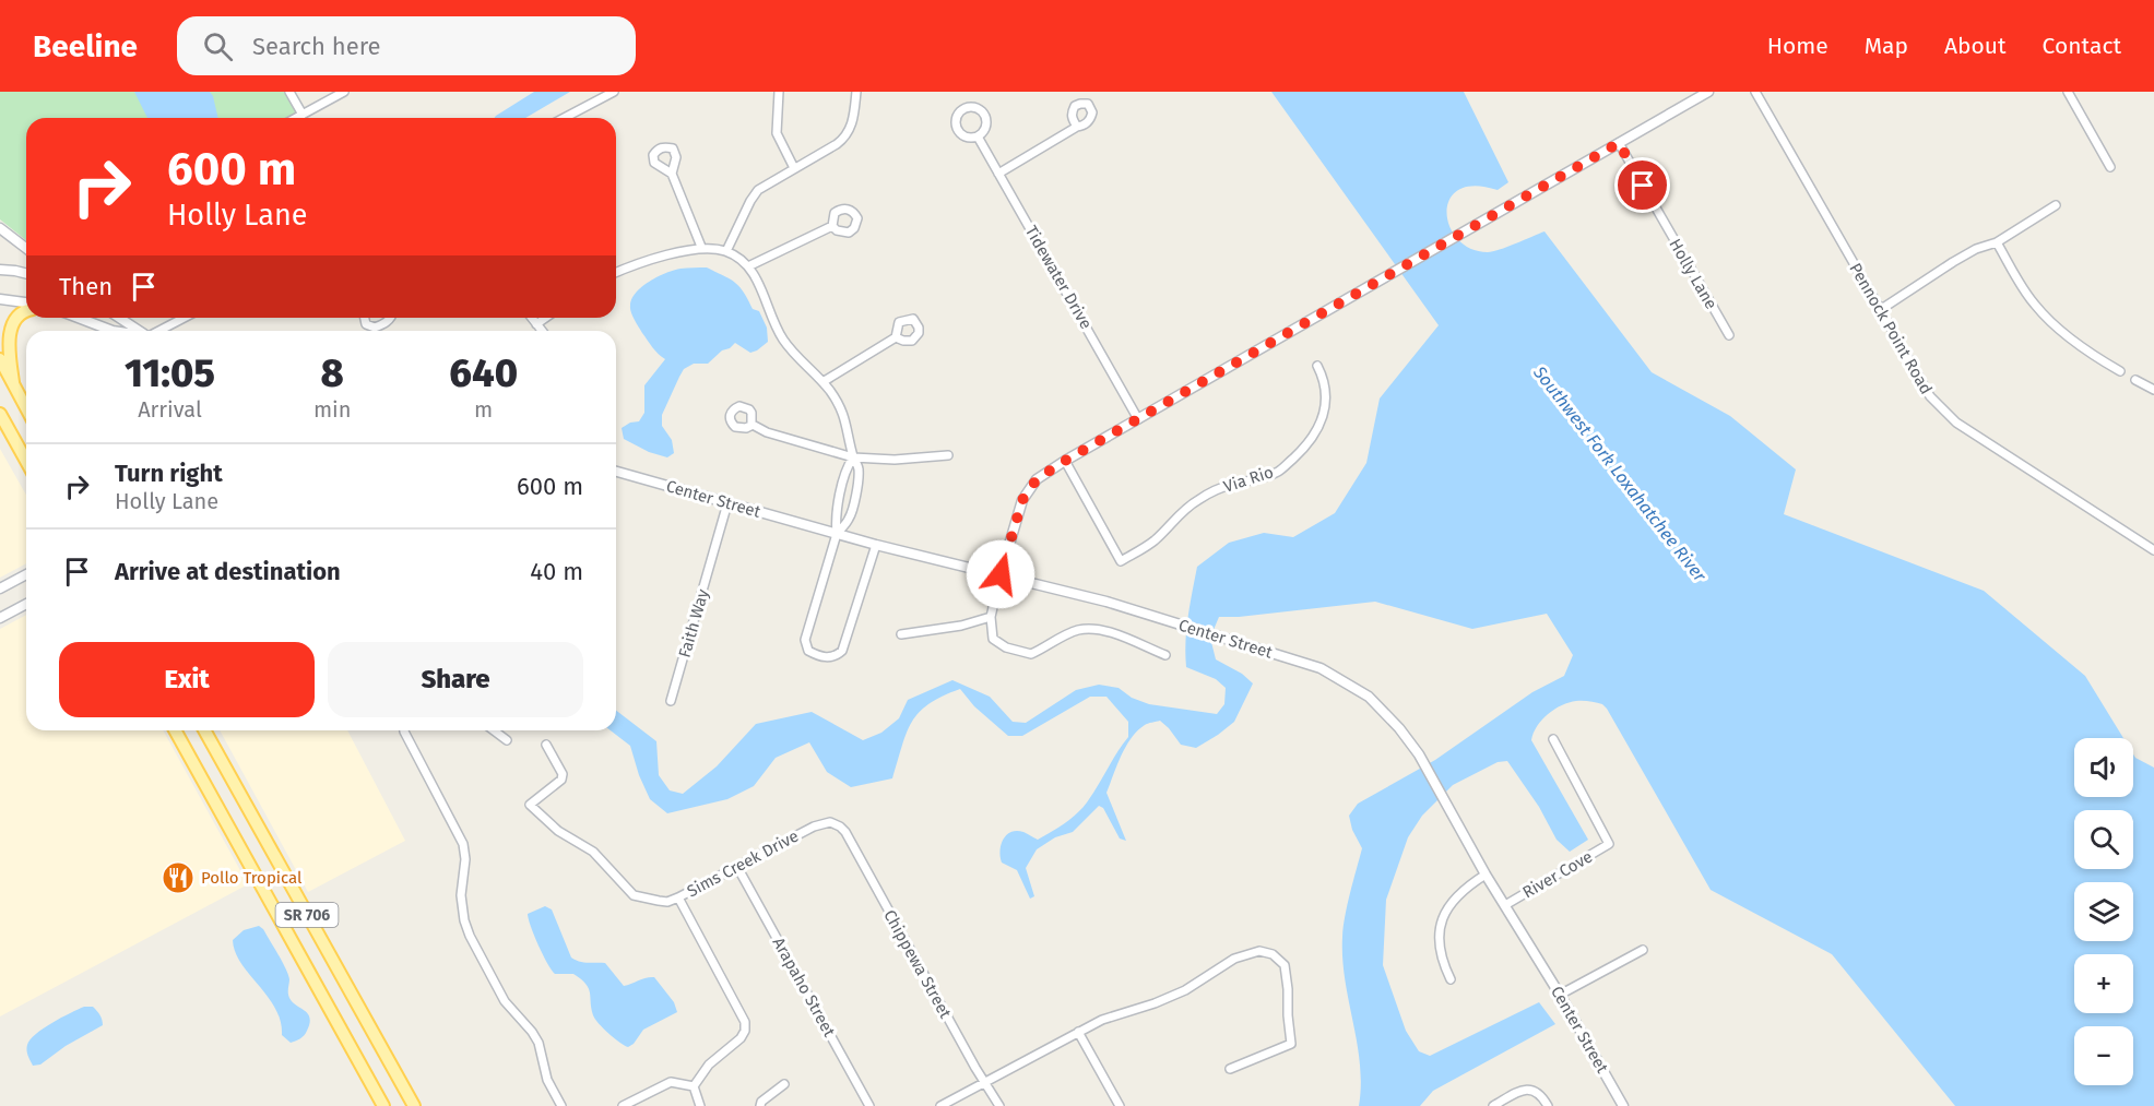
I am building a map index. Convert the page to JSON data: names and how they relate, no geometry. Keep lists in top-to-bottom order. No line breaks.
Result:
{"streets":{"main road":["SR 706"],"street":["Holly Lane","Tidewater Drive","Pennock Point Road","Via Rio","Center Street","Faith Way","Sims Creek Drive","River Cove","Chippewa Street","Arapaho Street"]},"crossings":[["Center Street","Faith Way"],["Center Street","River Cove"],["Sims Creek Drive","Chippewa Street"],["Sims Creek Drive","Arapaho Street"]],"water":["Southwest Fork Loxahatchee River"],"places":{"restaurant":["Pollo Tropical"]},"page":{"header":"Beeline","search":"Search here","nav":["Home","Map","About","Contact"],"turn":["600 m","Holly Lane"],"then":"Then","eta":["11:05","Arrival","8","min","640","m"],"list":[{"name":"Turn right","note":"Holly Lane","value":"600 m"},{"name":"Arrive at destination","value":"40 m"}],"buttons":["Exit","Share"],"map_buttons":["+","−"]}}
